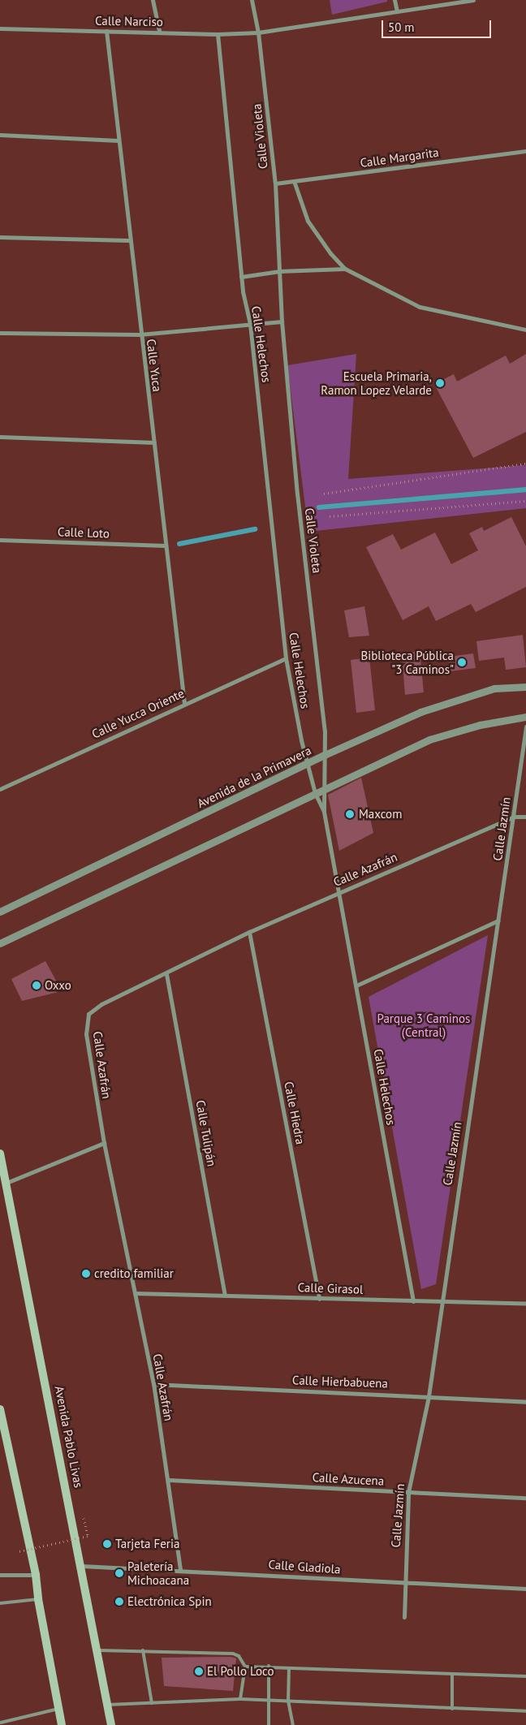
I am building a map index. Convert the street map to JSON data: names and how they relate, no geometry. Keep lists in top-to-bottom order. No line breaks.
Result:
{"streets":{"main road":["Avenida Pablo Livas"],"street":["Calle Narciso","Calle Violeta","Calle Margarita","Calle Helechos","Calle Yuca","Calle Loto","Calle Yucca Oriente","Avenida de la Primavera","Calle Jazmín","Calle Azafrán","Calle Hiedra","Calle Tulipán","Calle Girasol","Calle Hierbabuena","Calle Azucena","Calle Gladiola"]},"crossings":[["Calle Narciso","Calle Violeta"],["Calle Narciso","Calle Helechos"],["Calle Narciso","Calle Yuca"],["Calle Violeta","Calle Margarita"],["Calle Violeta","Calle Helechos"],["Calle Violeta","Avenida de la Primavera"],["Calle Helechos","Calle Yucca Oriente"],["Calle Helechos","Avenida de la Primavera"],["Calle Helechos","Calle Azafrán"],["Calle Helechos","Calle Girasol"],["Calle Yuca","Calle Loto"],["Calle Yuca","Calle Yucca Oriente"],["Calle Jazmín","Calle Azafrán"],["Calle Jazmín","Calle Girasol"],["Calle Jazmín","Calle Hierbabuena"],["Calle Jazmín","Calle Azucena"],["Calle Jazmín","Calle Gladiola"],["Calle Azafrán","Calle Hiedra"],["Calle Azafrán","Calle Tulipán"],["Calle Azafrán","Calle Girasol"],["Calle Azafrán","Calle Hierbabuena"],["Calle Azafrán","Calle Azucena"],["Calle Azafrán","Calle Gladiola"],["Calle Hiedra","Calle Girasol"],["Calle Tulipán","Calle Girasol"],["Avenida Pablo Livas","Calle Gladiola"]],"parks":["Parque 3 Caminos (Central)"],"places":["Escuela Primaria, Ramon Lopez Velarde","Biblioteca Pública \"3 Caminos\"","Maxcom","Oxxo","credito familiar","Tarjeta Feria","Paletería Michoacana","Electrónica Spin","El Pollo Loco"],"scale_bar":"50 m"}
